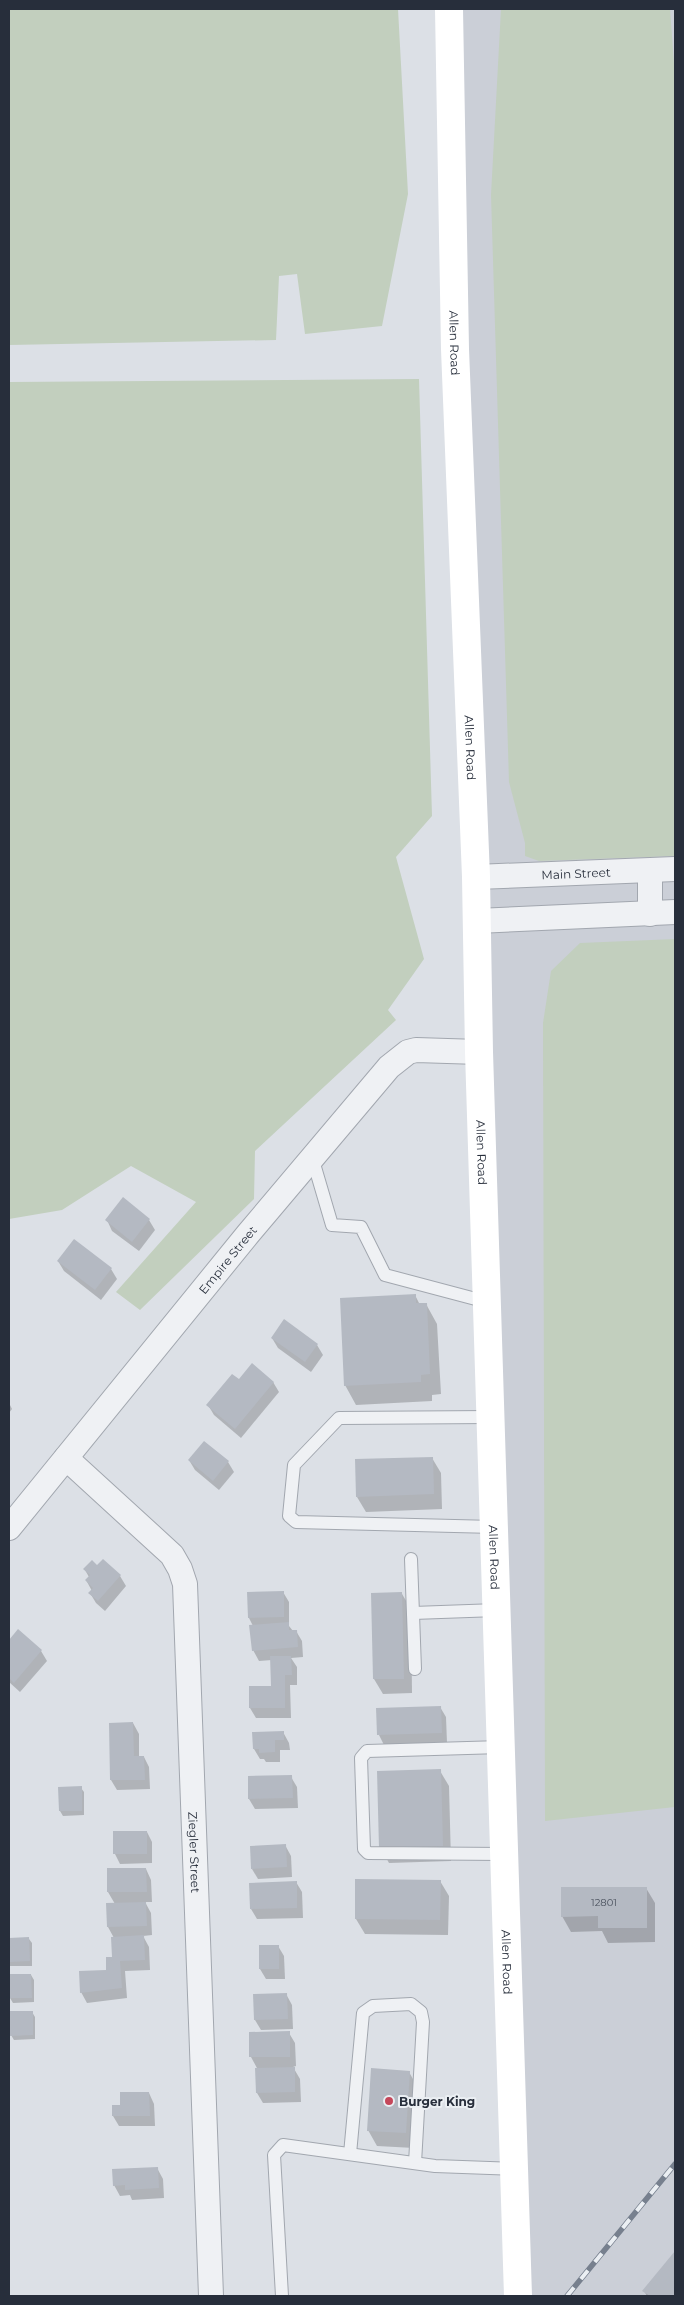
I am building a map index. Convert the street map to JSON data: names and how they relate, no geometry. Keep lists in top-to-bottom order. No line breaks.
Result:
{"streets":{"main road":["Allen Road"],"street":["Main Street","Empire Street","Ziegler Street"]},"crossings":[["Allen Road","Main Street"],["Allen Road","Empire Street"],["Empire Street","Ziegler Street"]],"places":["Burger King"],"house_numbers":["12801"]}
